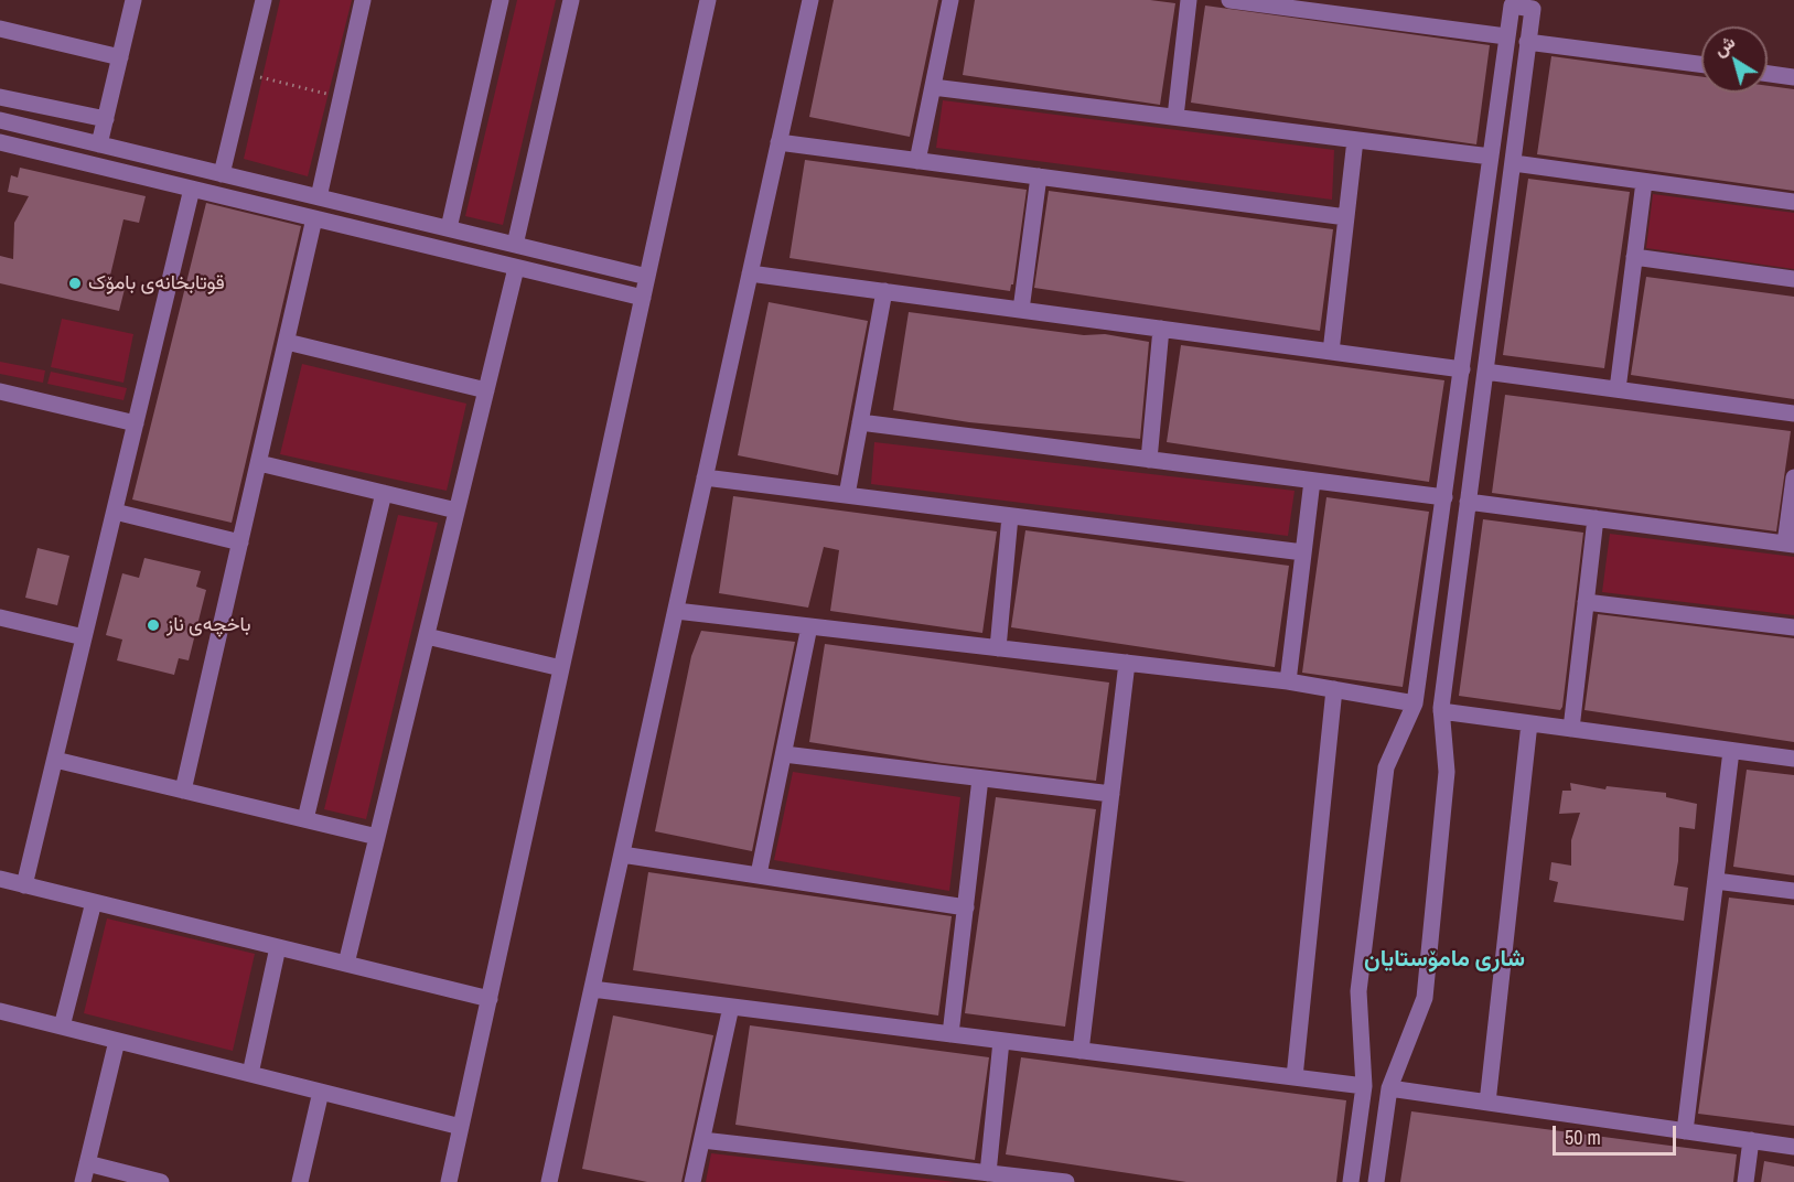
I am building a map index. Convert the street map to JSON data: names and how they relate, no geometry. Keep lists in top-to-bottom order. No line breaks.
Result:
{"districts":["شاری مامۆستایان"],"places":["قوتابخانەی بامۆک","باخچەی ناز"],"scale_bar":"50 m","north":"top left"}
